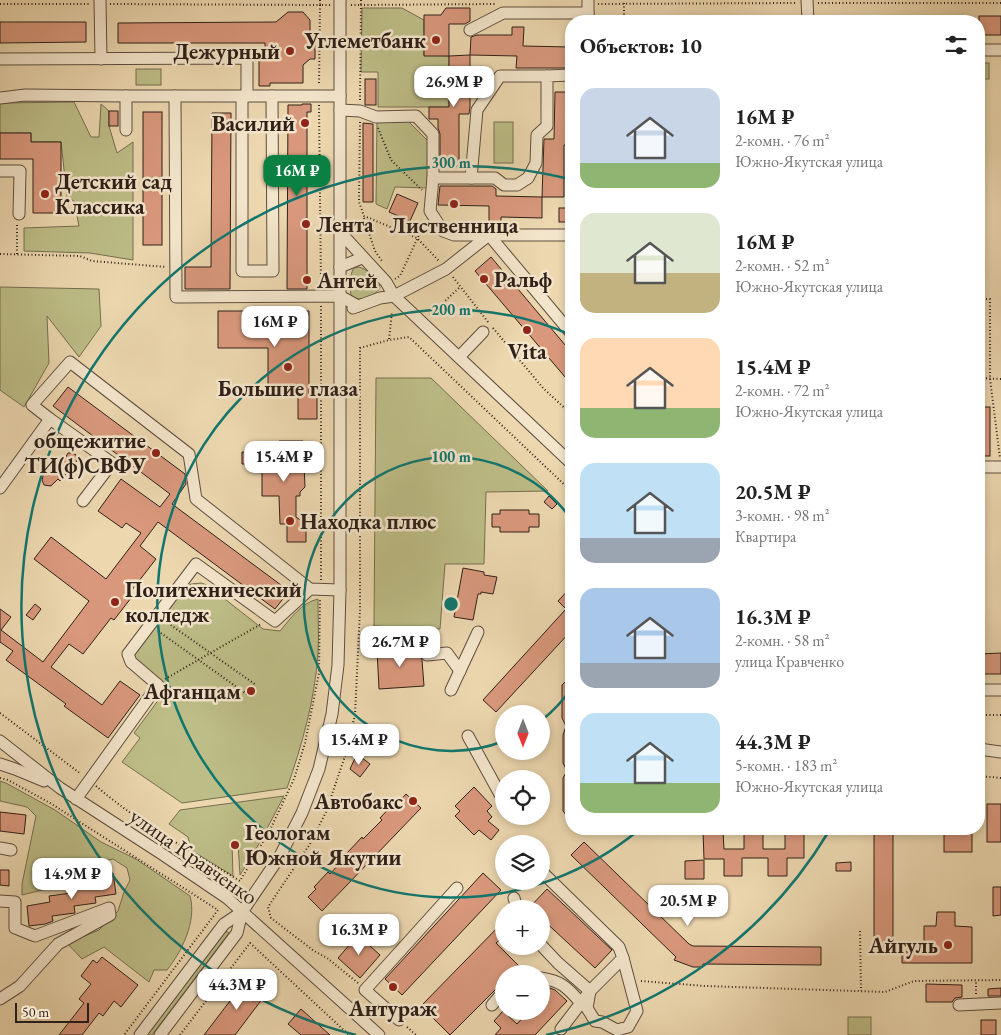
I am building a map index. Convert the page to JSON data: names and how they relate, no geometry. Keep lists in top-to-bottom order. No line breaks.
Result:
{"streets":{"street":["улица Кравченко"]},"places":["Углеметбанк","Дежурный","Василий","Детский сад Классика","Лиственница","Лента","Ральф","Антей","Vita","Большие глаза","общежитие ТИ(ф)СВФУ","Находка плюс","Политехнический колледж","Афганцам","Автобакс","Геологам Южной Якутии","Айгуль","Антураж"],"scale_bar":"50 m","north":"bottom","page":{"heading":"Объектов: 10","price":["26.9M ₽","16M ₽","16M ₽","15.4M ₽","26.7M ₽","15.4M ₽","14.9M ₽","20.5M ₽","16.3M ₽","44.3M ₽"],"list":[{"name":"16M ₽","note":"2-комн. · 76 m² · Южно-Якутская улица"},{"name":"16M ₽","note":"2-комн. · 52 m² · Южно-Якутская улица"},{"name":"15.4M ₽","note":"2-комн. · 72 m² · Южно-Якутская улица"},{"name":"20.5M ₽","note":"3-комн. · 98 m² · Квартира"},{"name":"16.3M ₽","note":"2-комн. · 58 m² · улица Кравченко"},{"name":"44.3M ₽","note":"5-комн. · 183 m² · Южно-Якутская улица"}],"map_buttons":["+","−"],"scale":"50 m"},"rings":["300 m","200 m","100 m"]}
